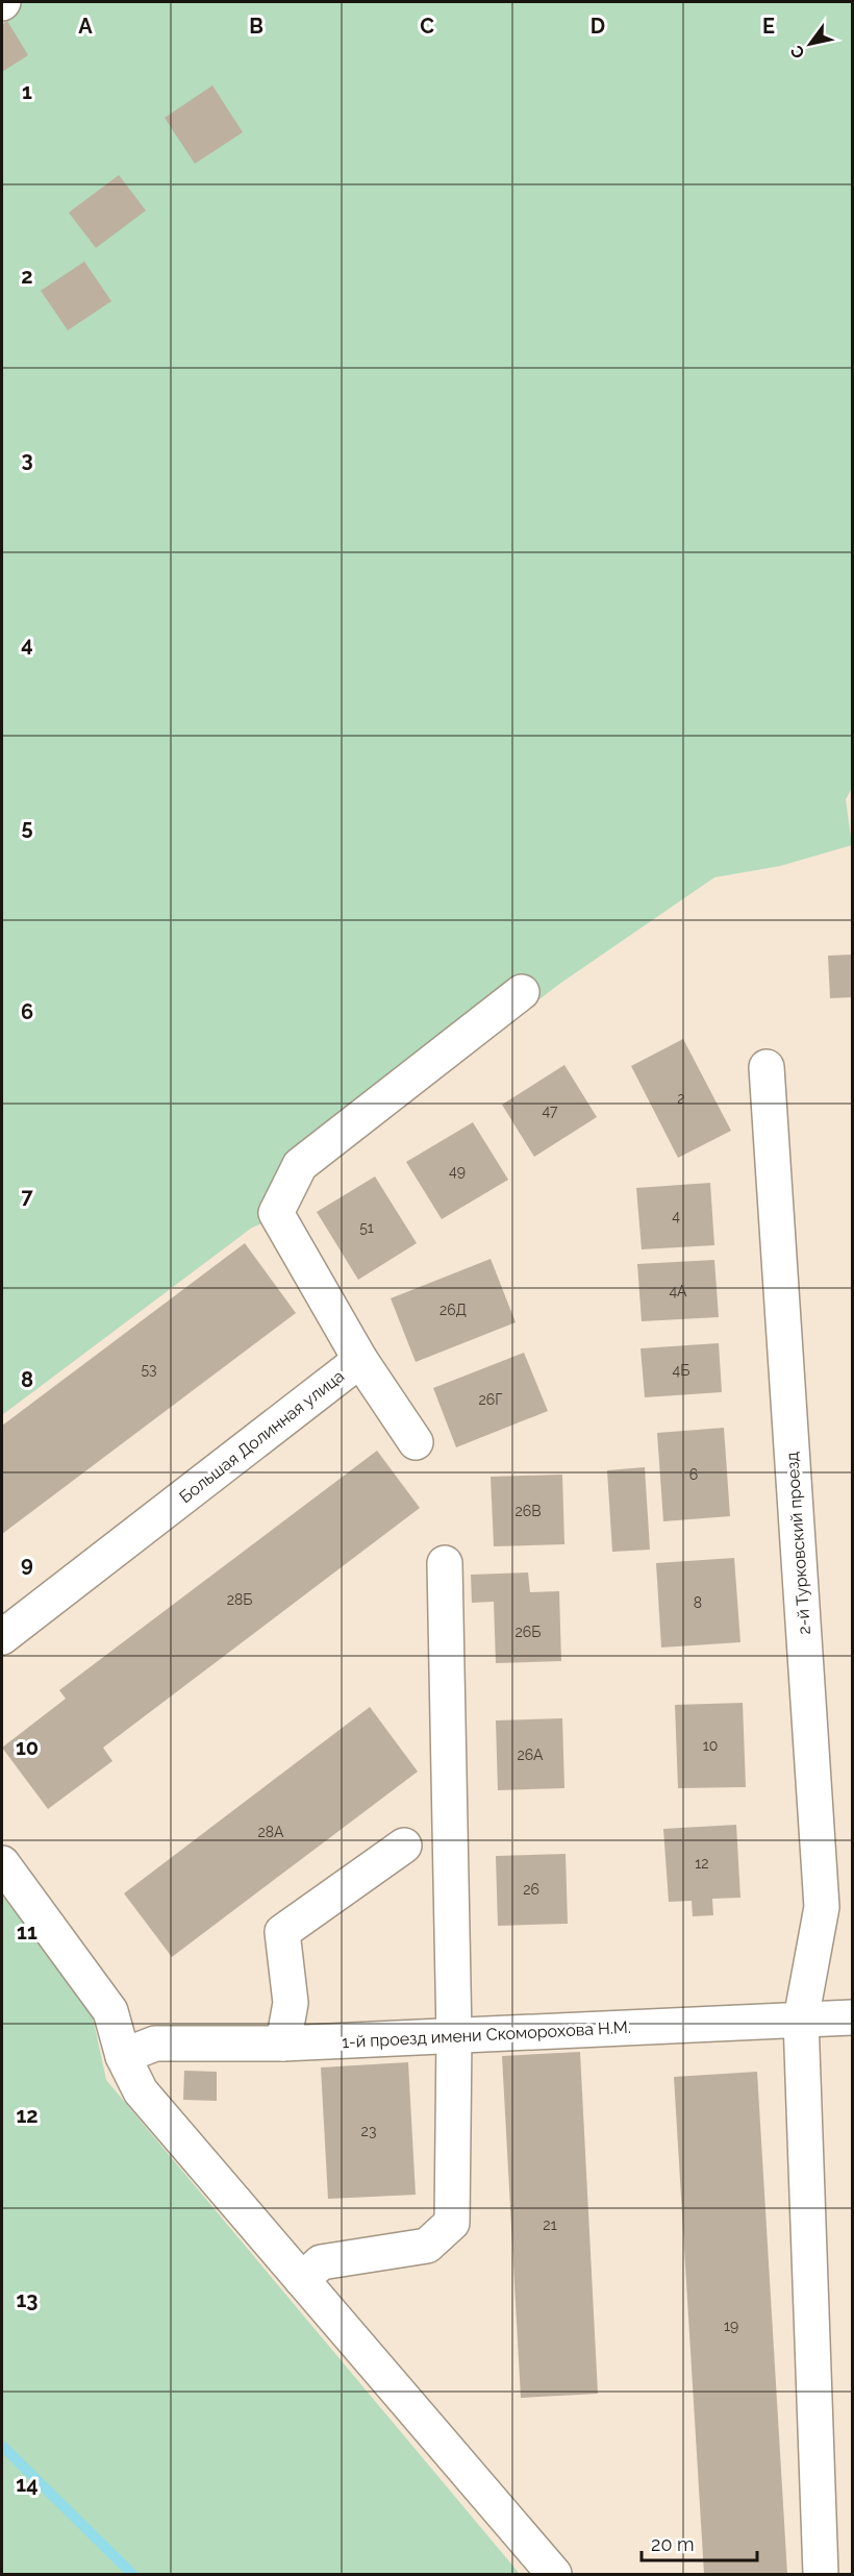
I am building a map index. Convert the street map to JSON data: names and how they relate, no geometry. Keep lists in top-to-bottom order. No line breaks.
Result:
{"streets":{"street":["Большая Долинная улица","2-й Турковский проезд","1-й проезд имени Скоморохова Н.М."]},"crossings":[["2-й Турковский проезд","1-й проезд имени Скоморохова Н.М."]],"house_numbers":["2","47","49","4","51","4А","26Д","53","4Б","26Г","6","26В","28Б","8","26Б","10","26А","28А","12","26","23","21","19"],"scale_bar":"20 m","north":"bottom left","grid":{"columns":["A","B","C","D","E"],"rows":["1","2","3","4","5","6","7","8","9","10","11","12","13","14"]}}
